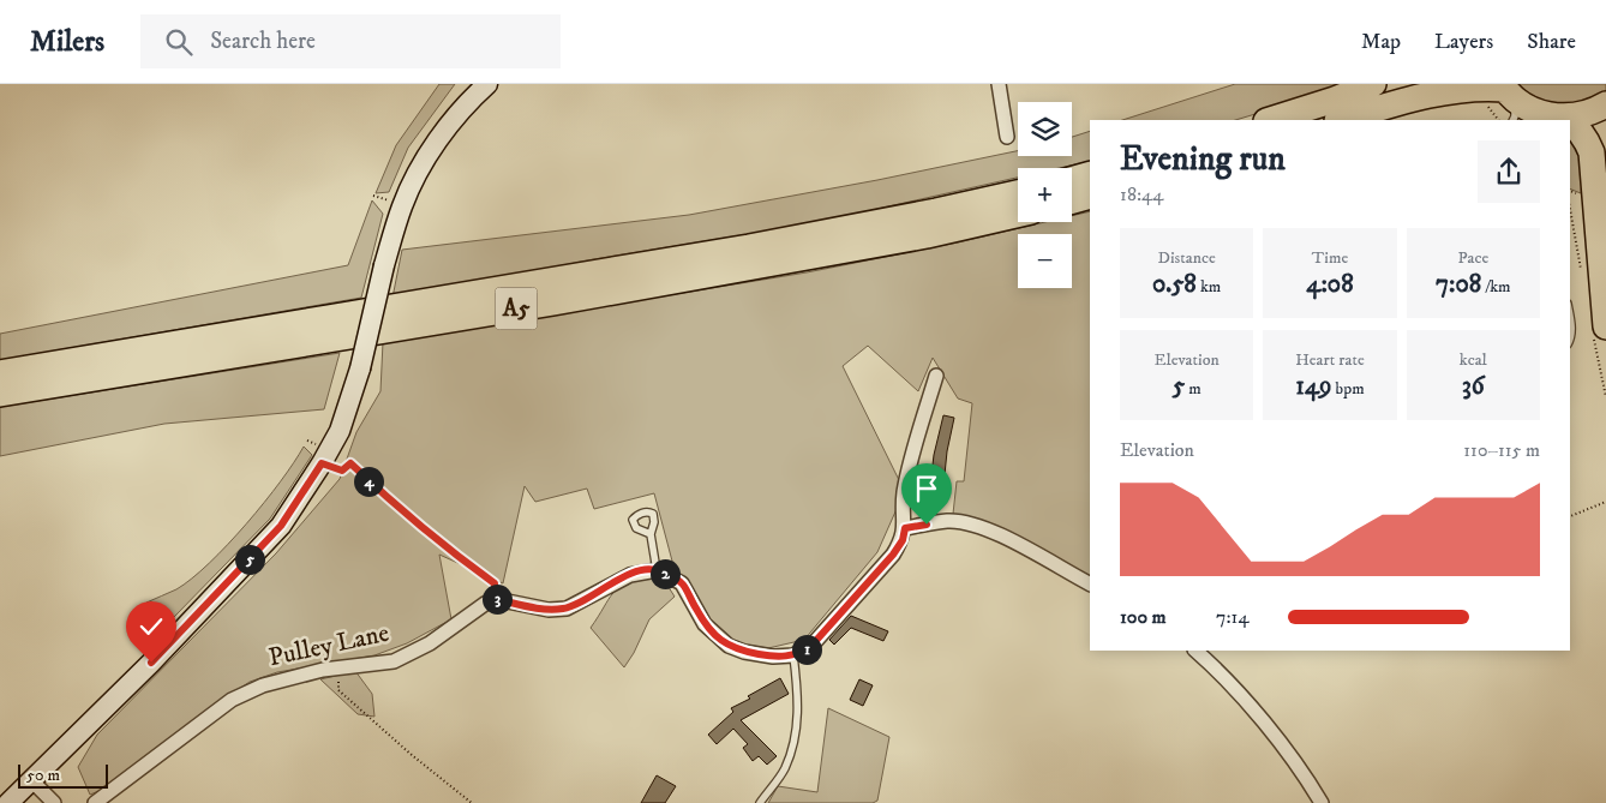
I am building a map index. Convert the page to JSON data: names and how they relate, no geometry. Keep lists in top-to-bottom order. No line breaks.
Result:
{"streets":{"highway":["A5"],"street":["Pulley Lane"]},"scale_bar":"50 m","page":{"header":"Milers","search":"Search here","nav":["Map","Layers","Share"],"map_buttons":["+","−"],"heading":["Evening run","18:44"],"stats":[["Distance","0.58 km"],["Time","4:08"],["Pace","7:08 /km"],["Elevation","5 m"],["Heart rate","149 bpm"],["kcal","36"]],"chart":["Elevation","110–115 m"],"pins":["4","5","2","3","1"],"list":[{"name":"100 m","note":"7:14"}],"scale":"50 m"}}
